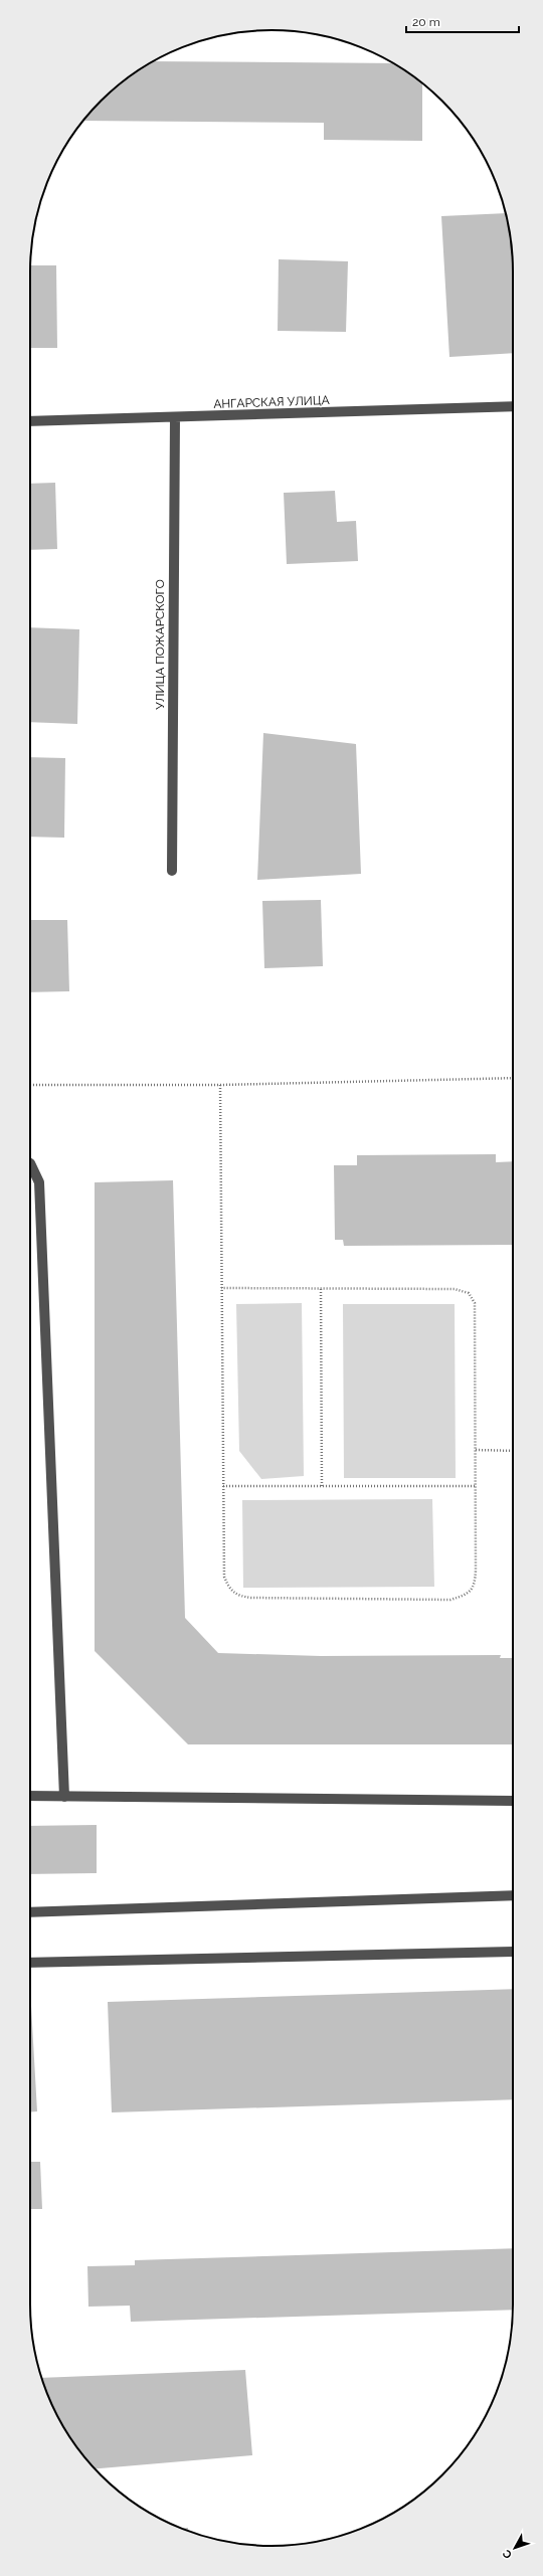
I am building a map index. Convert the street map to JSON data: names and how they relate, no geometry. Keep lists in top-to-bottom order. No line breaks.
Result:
{"streets":{"street":["АНГАРСКАЯ УЛИЦА","УЛИЦА ПОЖАРСКОГО"]},"crossings":[["АНГАРСКАЯ УЛИЦА","УЛИЦА ПОЖАРСКОГО"]],"scale_bar":"20 m","north":"bottom left"}
